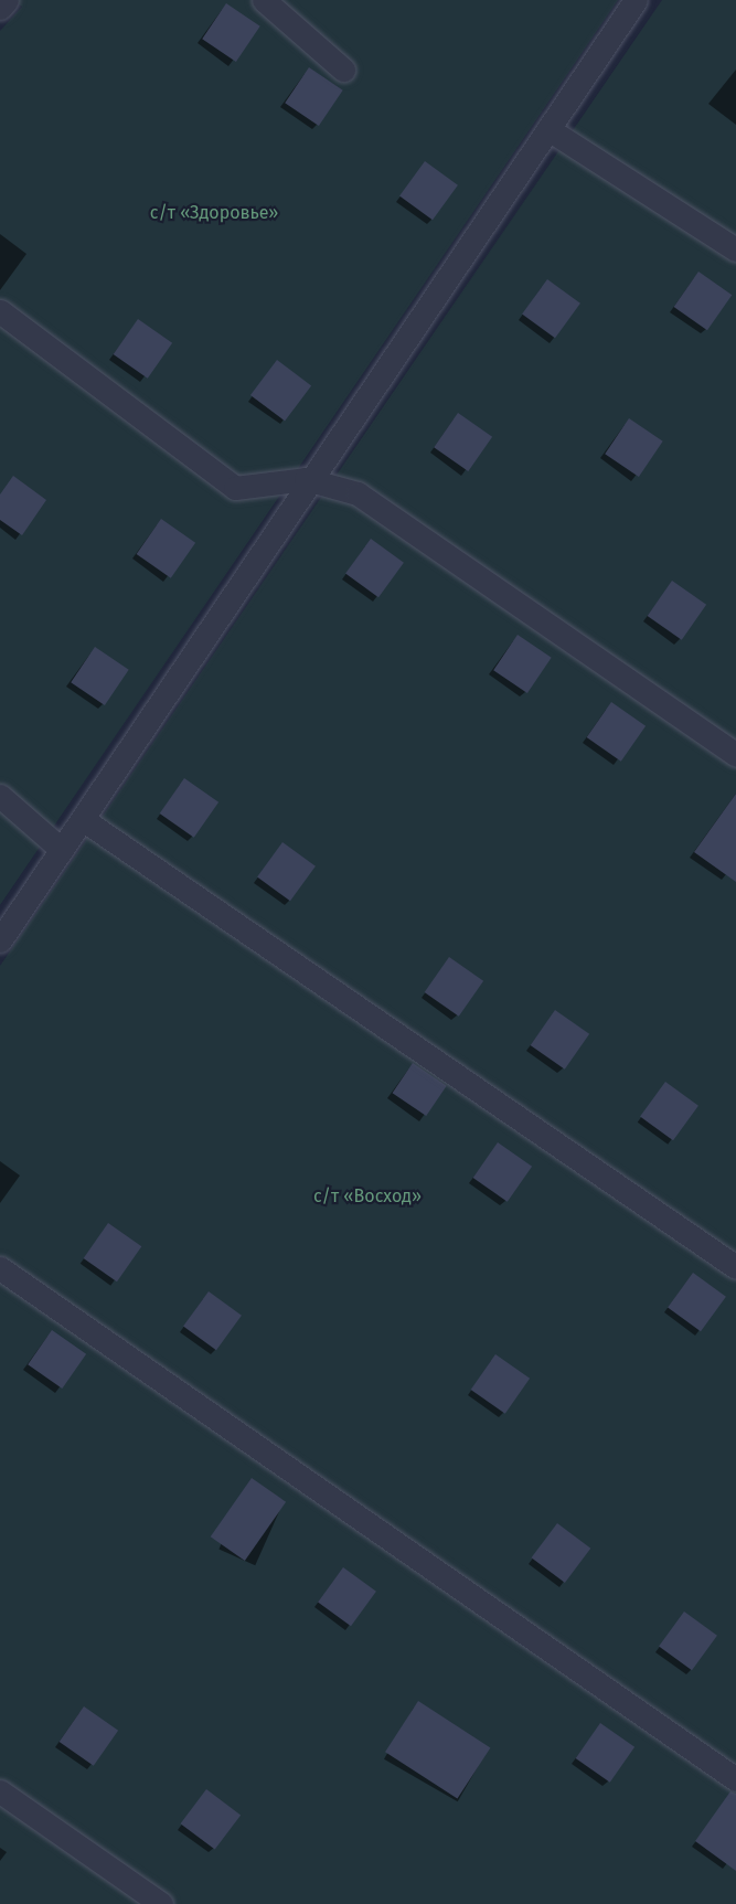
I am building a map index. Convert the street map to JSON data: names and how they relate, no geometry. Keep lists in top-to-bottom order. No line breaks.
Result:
{"parks":["с/т «Здоровье»","с/т «Восход»"]}
